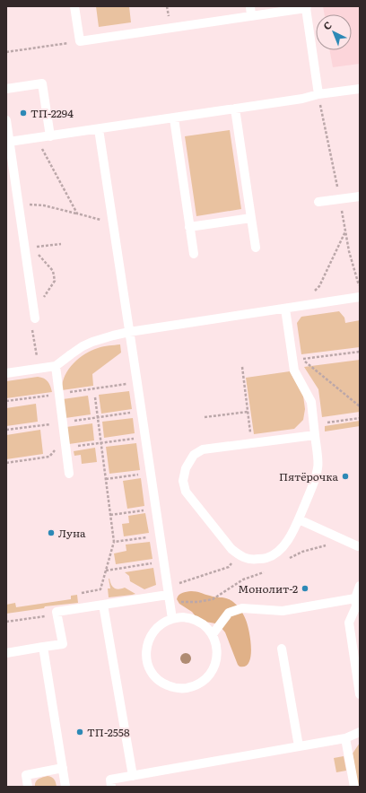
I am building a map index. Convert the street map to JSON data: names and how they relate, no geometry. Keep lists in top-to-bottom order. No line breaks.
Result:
{"places":["ТП-2294","Пятёрочка","Луна","Монолит-2","ТП-2558"],"north":"top left"}
